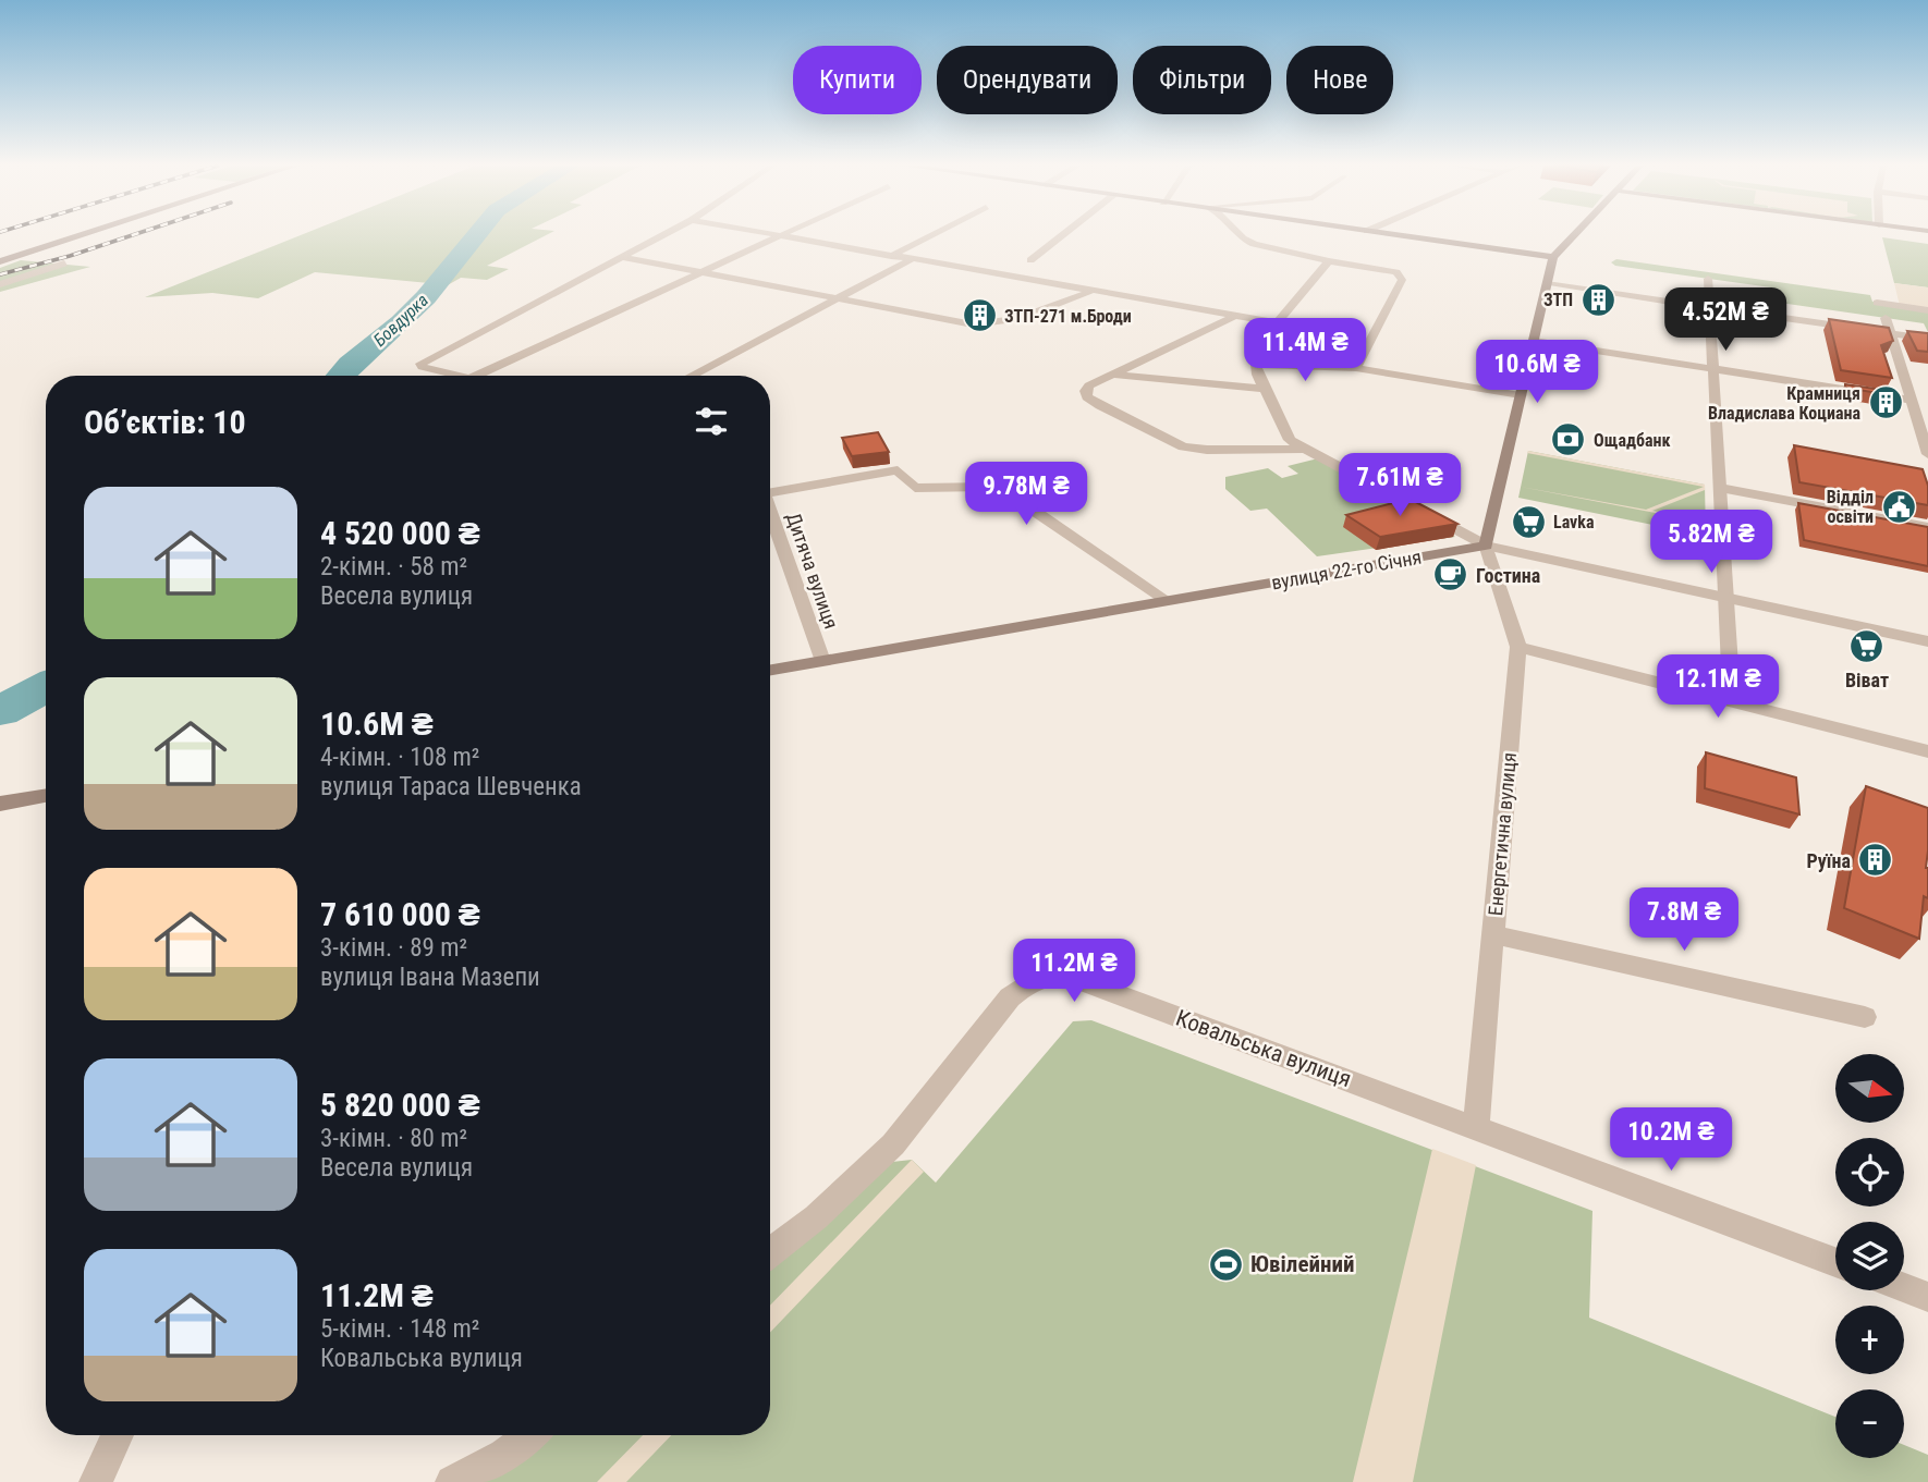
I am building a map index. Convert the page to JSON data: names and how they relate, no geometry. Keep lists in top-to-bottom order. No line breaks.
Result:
{"streets":{"main road":["вулиця 22-го Січня"],"street":["Дитяча вулиця","Енергетична вулиця","Ковальська вулиця"]},"crossings":[["вулиця 22-го Січня","Дитяча вулиця"],["вулиця 22-го Січня","Енергетична вулиця"],["Енергетична вулиця","Ковальська вулиця"]],"water":["Бовдурка"],"places":{"building":["ЗТП","ЗТП-271 м.Броди","Крамниця Владислава Коциана","Руїна"],"bank":["Ощадбанк"],"public building":["Відділ освіти"],"supermarket":["Lavka","Віват"],"cafe":["Гостина"],"sports":["Ювілейний"]},"north":"right","page":{"chip":["Купити","Орендувати","Фільтри","Нове"],"price":["4.52M ₴","11.4M ₴","10.6M ₴","7.61M ₴","9.78M ₴","5.82M ₴","12.1M ₴","7.8M ₴","11.2M ₴","10.2M ₴"],"heading":"Об’єктів: 10","list":[{"name":"4 520 000 ₴","note":"2-кімн. · 58 m² · Весела вулиця"},{"name":"10.6M ₴","note":"4-кімн. · 108 m² · вулиця Тараса Шевченка"},{"name":"7 610 000 ₴","note":"3-кімн. · 89 m² · вулиця Івана Мазепи"},{"name":"5 820 000 ₴","note":"3-кімн. · 80 m² · Весела вулиця"},{"name":"11.2M ₴","note":"5-кімн. · 148 m² · Ковальська вулиця"}],"map_buttons":["+","−"]}}
